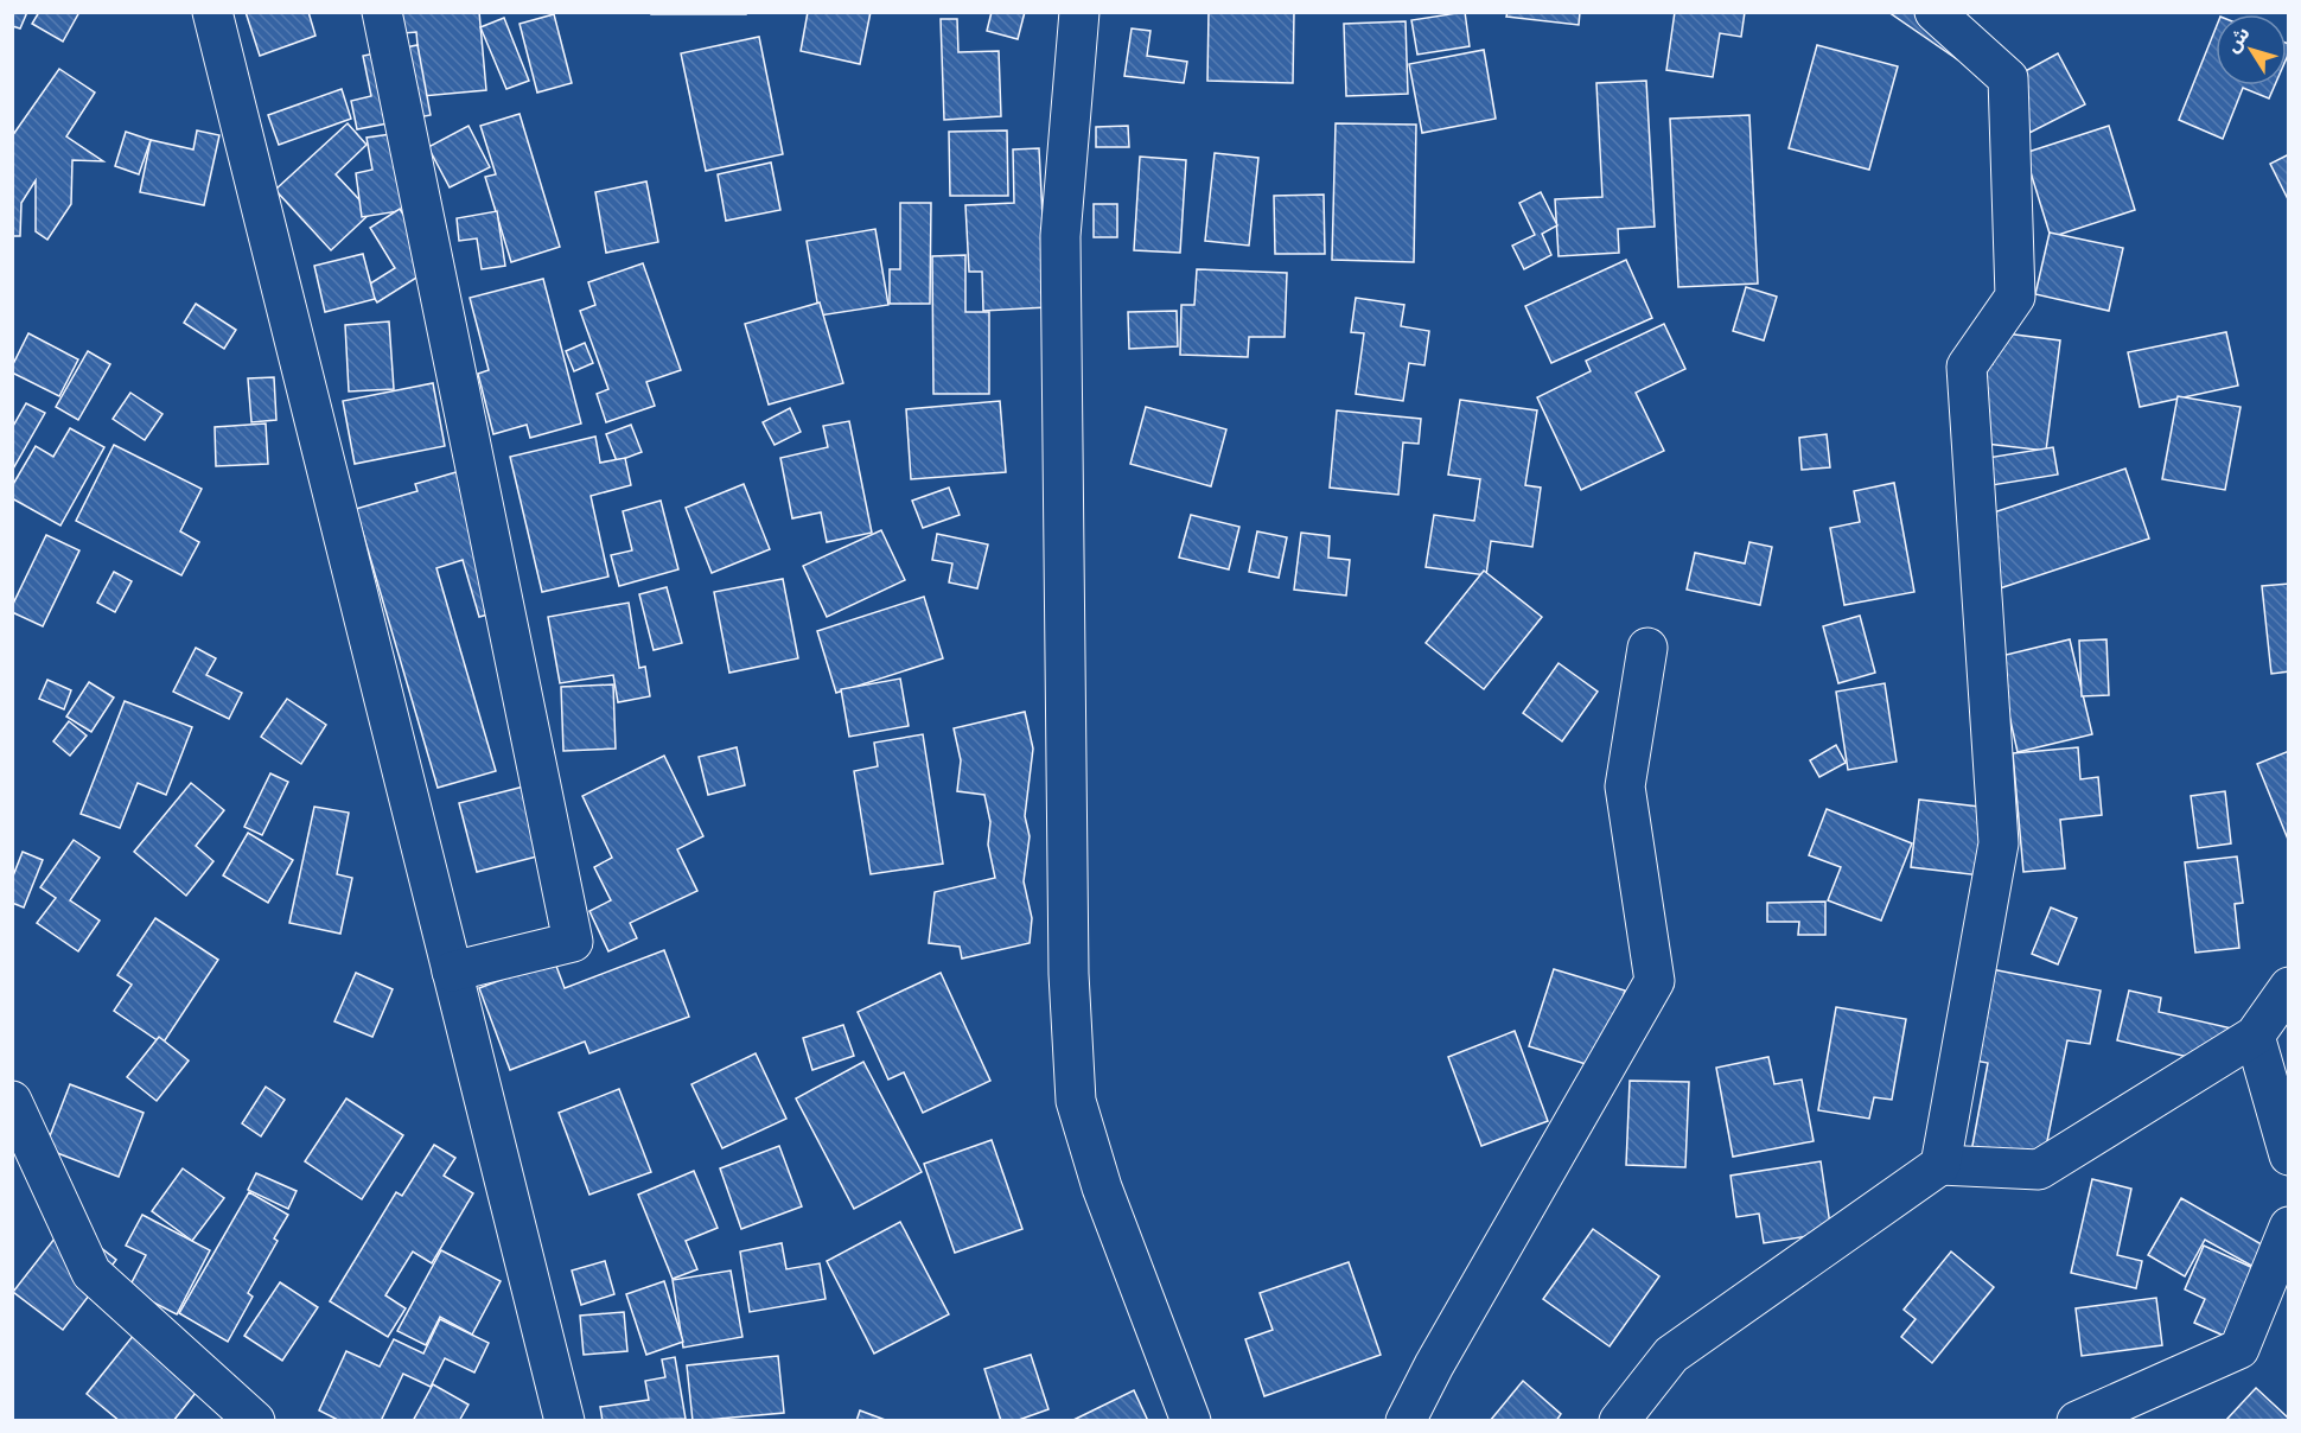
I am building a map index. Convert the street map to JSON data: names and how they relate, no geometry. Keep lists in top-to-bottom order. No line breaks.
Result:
{"north":"top left"}
